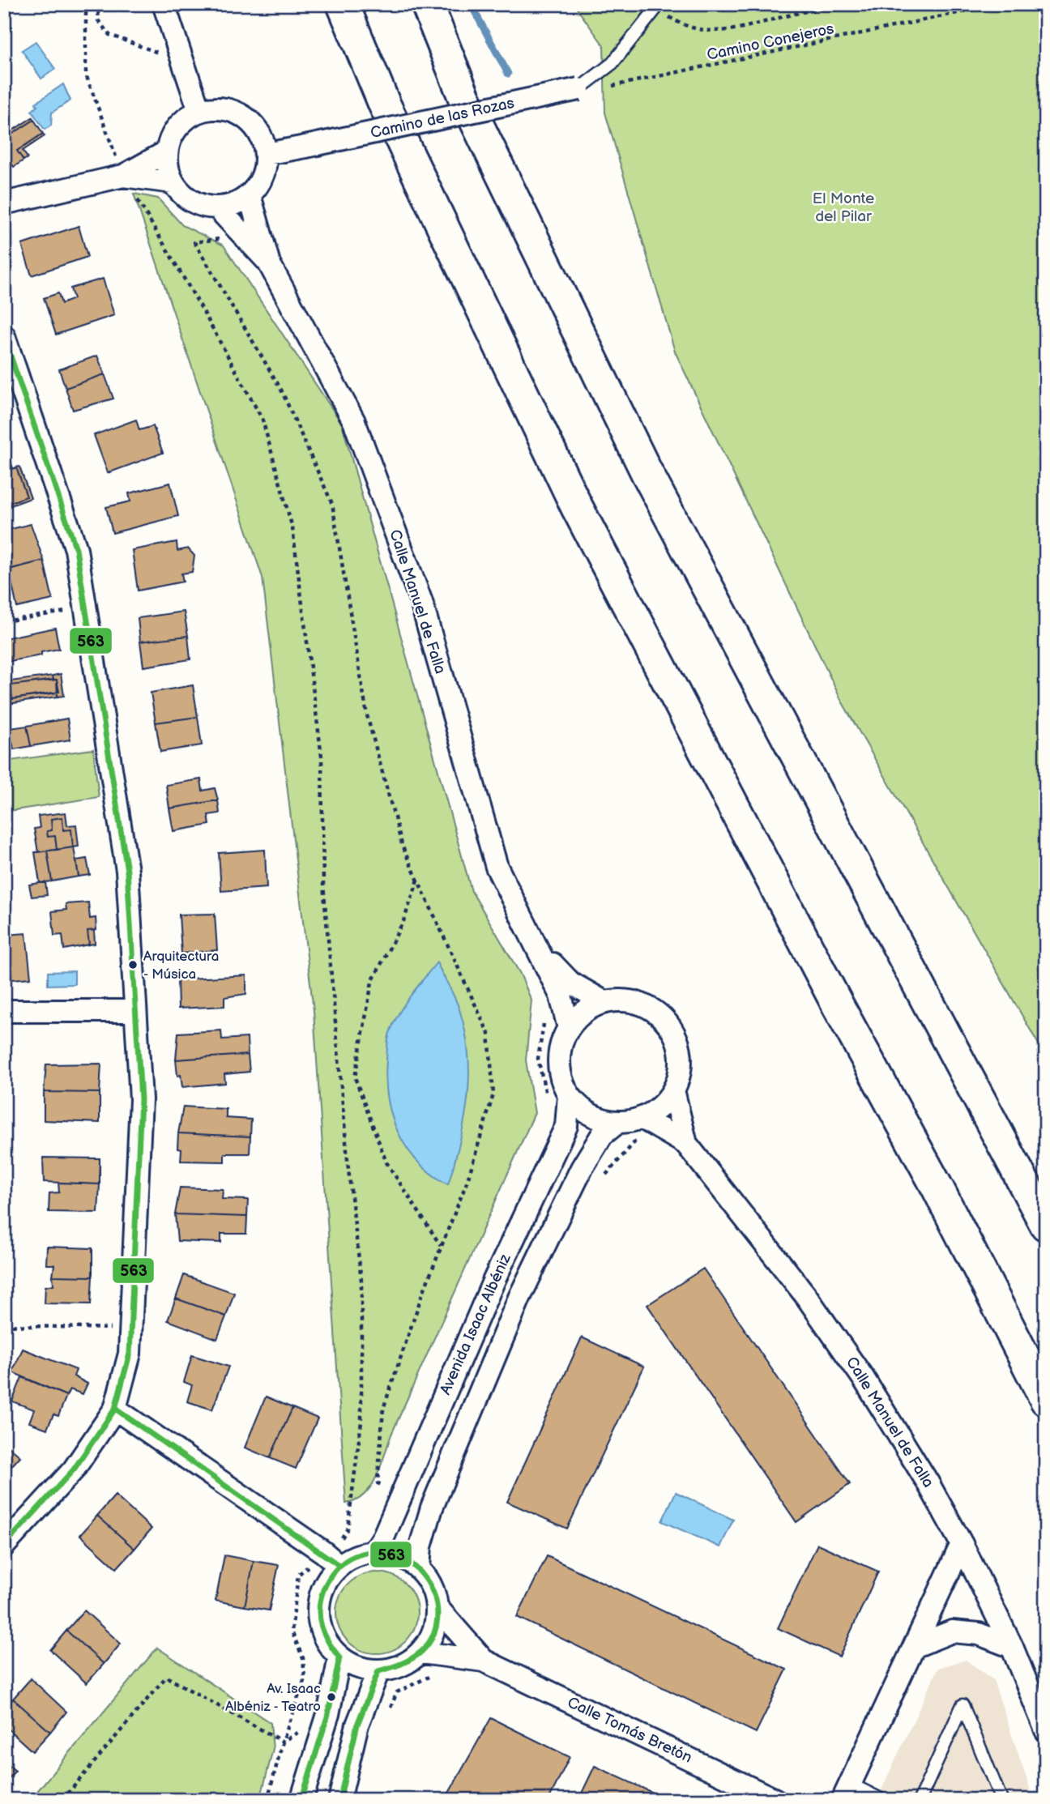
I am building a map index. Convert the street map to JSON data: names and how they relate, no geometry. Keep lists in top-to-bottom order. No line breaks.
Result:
{"streets":{"street":["Camino de las Rozas","Calle Manuel de Falla","Avenida Isaac Albéniz","Calle Tomás Bretón"],"path":["Camino Conejeros"]},"crossings":[["Camino Conejeros","Camino de las Rozas"],["Camino de las Rozas","Calle Manuel de Falla"],["Calle Manuel de Falla","Avenida Isaac Albéniz"],["Avenida Isaac Albéniz","Calle Tomás Bretón"]],"parks":["El Monte del Pilar"],"places":["Arquitectura - Música","Av. Isaac Albéniz - Teatro"],"lines":["transit line 563"]}
